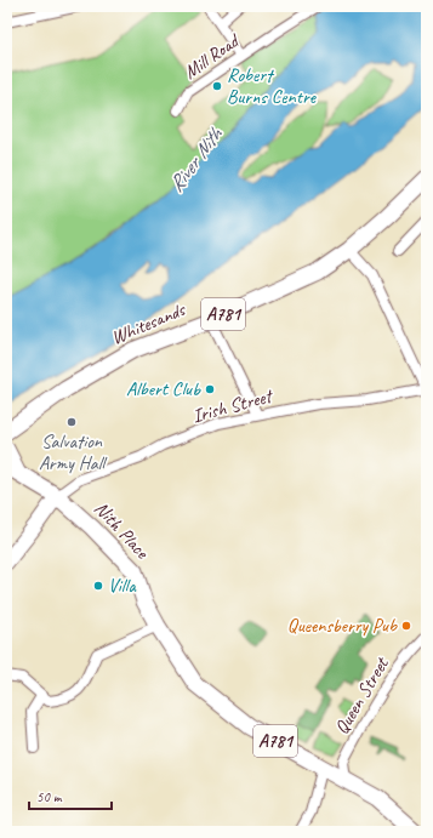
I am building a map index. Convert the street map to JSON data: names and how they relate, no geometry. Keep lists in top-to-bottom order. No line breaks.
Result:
{"streets":{"main road":["A781","Whitesands","Nith Place"],"street":["Mill Road","Irish Street","Queen Street"]},"crossings":[["A781","Irish Street"],["A781","Nith Place"],["A781","Queen Street"],["Irish Street","Nith Place"]],"water":["River Nith"],"places":["Robert Burns Centre","Albert Club","Salvation Army Hall","Villa","Queensberry Pub"],"scale_bar":"50 m"}
